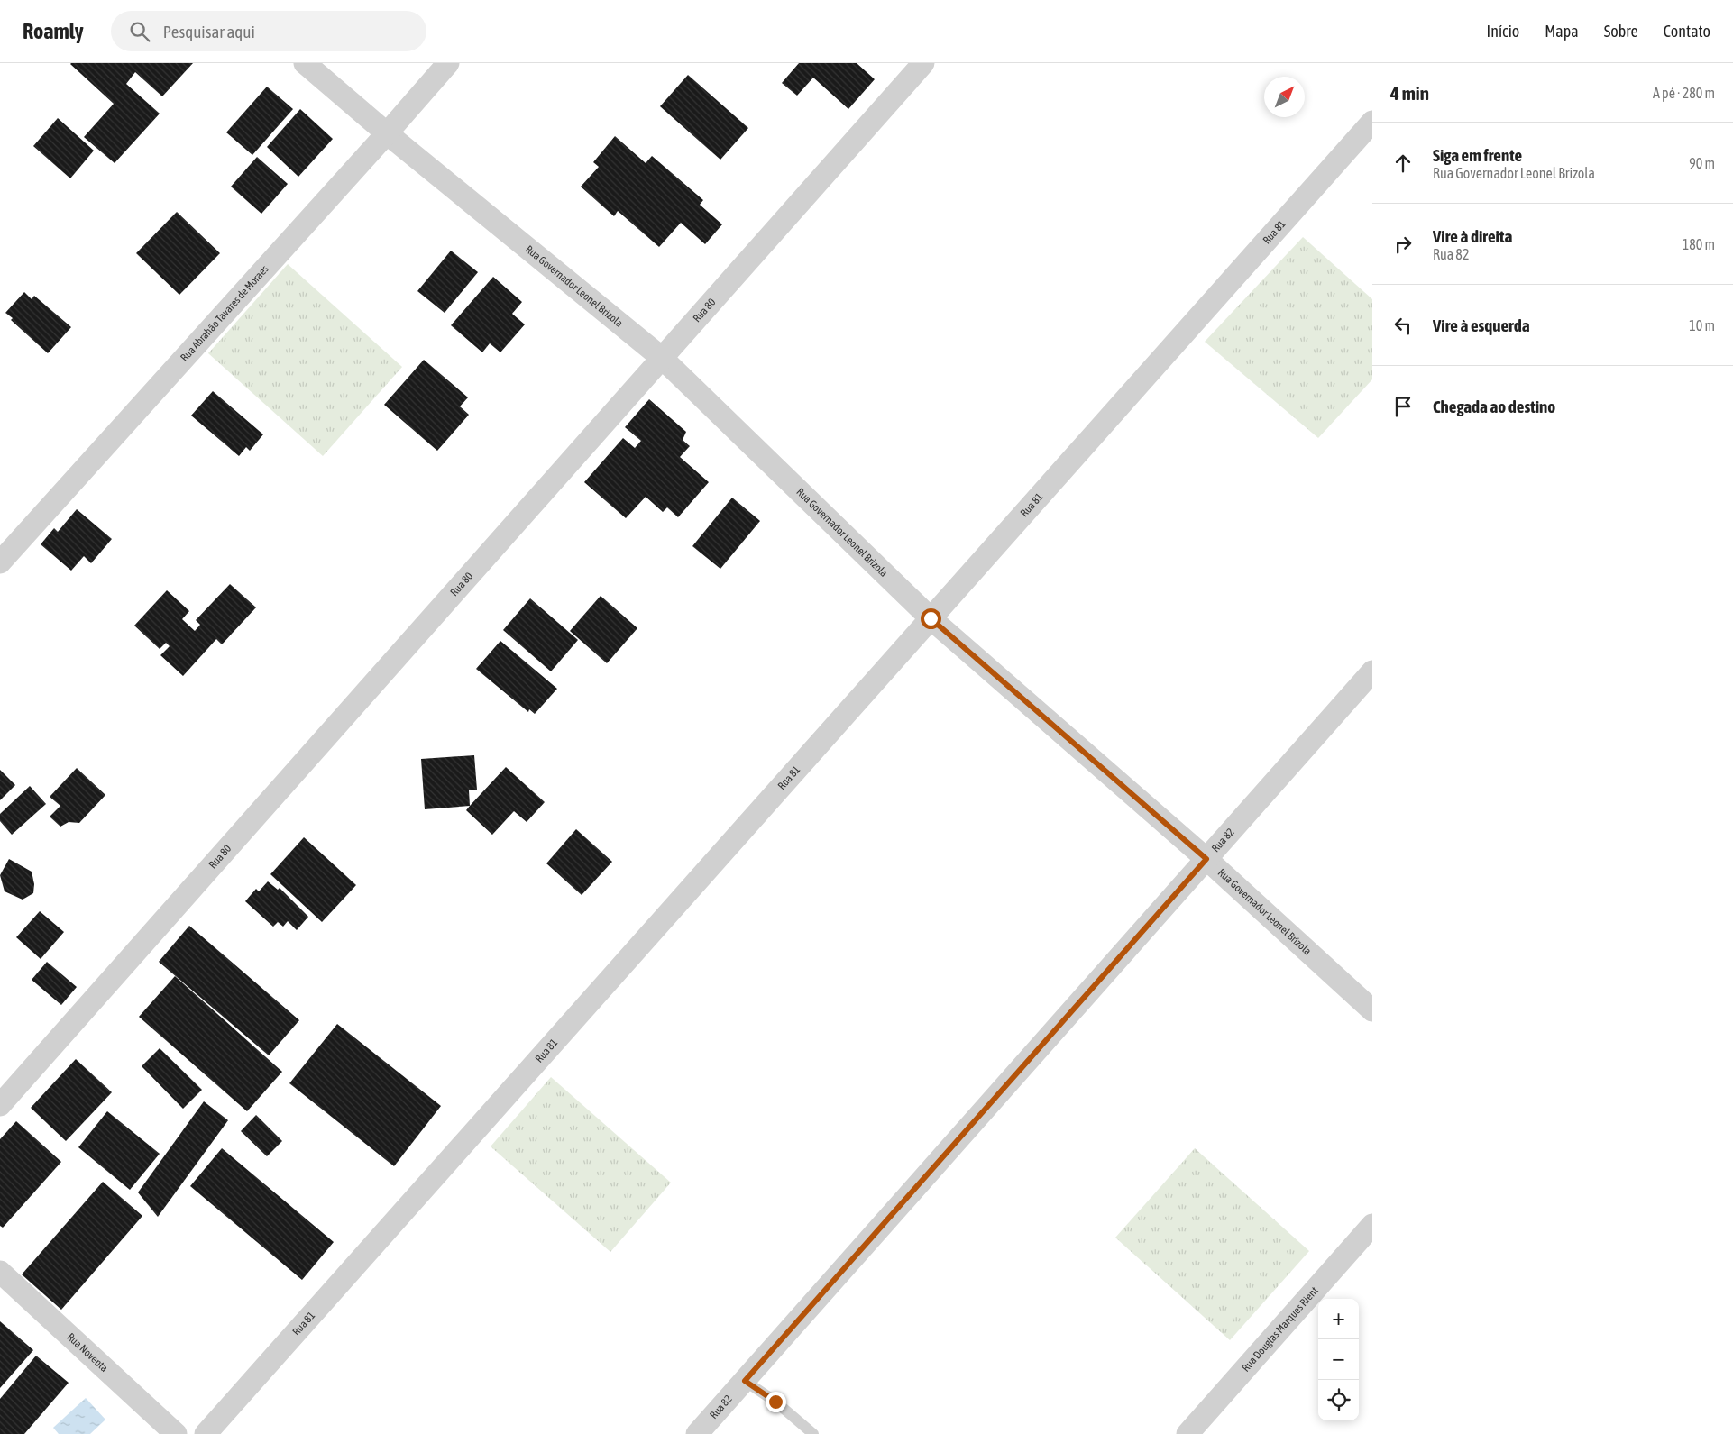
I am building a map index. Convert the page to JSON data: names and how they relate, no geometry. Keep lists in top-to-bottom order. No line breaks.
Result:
{"streets":{"street":["Rua 81","Rua Governador Leonel Brizola","Rua 80","Rua Abrahão Tavares de Moraes","Rua 82","Rua Douglas Marques Rient","Rua Noventa"]},"crossings":[["Rua 81","Rua Governador Leonel Brizola"],["Rua Governador Leonel Brizola","Rua 80"],["Rua Governador Leonel Brizola","Rua Abrahão Tavares de Moraes"],["Rua Governador Leonel Brizola","Rua 82"]],"north":"top right","page":{"header":"Roamly","search":"Pesquisar aqui","nav":["Início","Mapa","Sobre","Contato"],"heading":["4 min","A pé · 280 m"],"list":[["Siga em frente","Rua Governador Leonel Brizola","90 m"],["Vire à direita","Rua 82","180 m"],["Vire à esquerda","10 m"],"Chegada ao destino"],"map_buttons":["+","−"]}}
